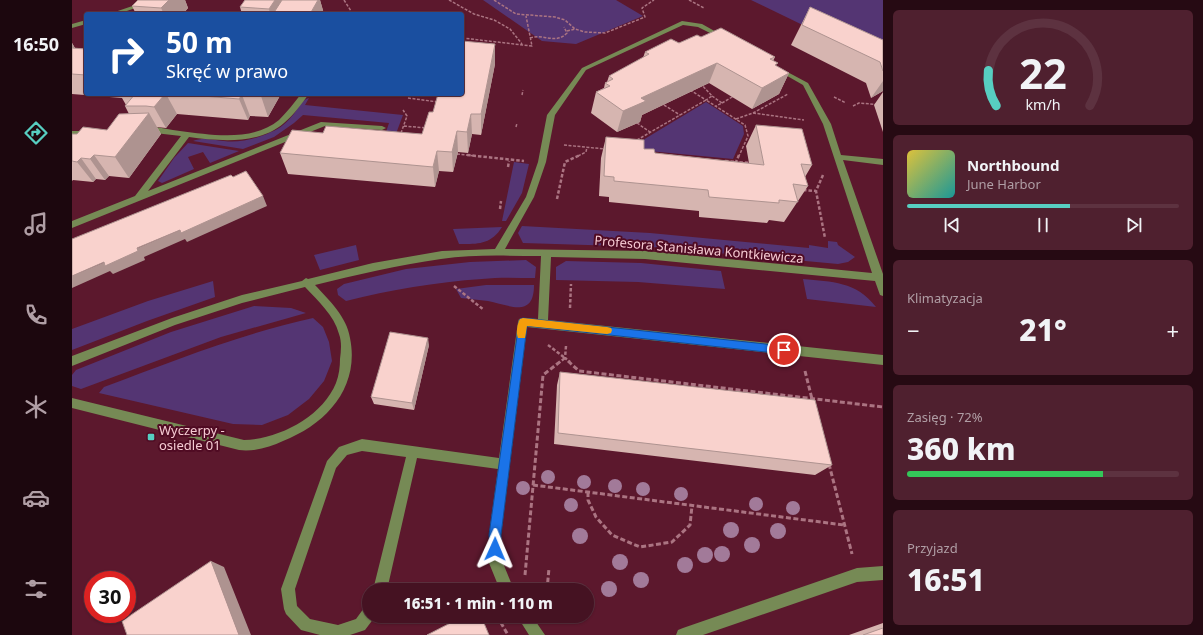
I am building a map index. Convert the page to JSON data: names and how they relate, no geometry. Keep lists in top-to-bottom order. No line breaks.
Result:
{"streets":{"street":["Profesora Stanisława Kontkiewicza"]},"places":{"transit":["Wyczerpy - osiedle 01"]},"page":{"tabs":"16:50","turn":["50 m","Skręć w prawo"],"song":["Northbound","June Harbor"],"tile":["Klimatyzacja",["Zasięg · 72%","360 km"],["Przyjazd","16:51"]],"heat":["−","21°","+"],"limit":"30","trip":"16:51 · 1 min · 110 m","gauge":["22","km/h"]}}
